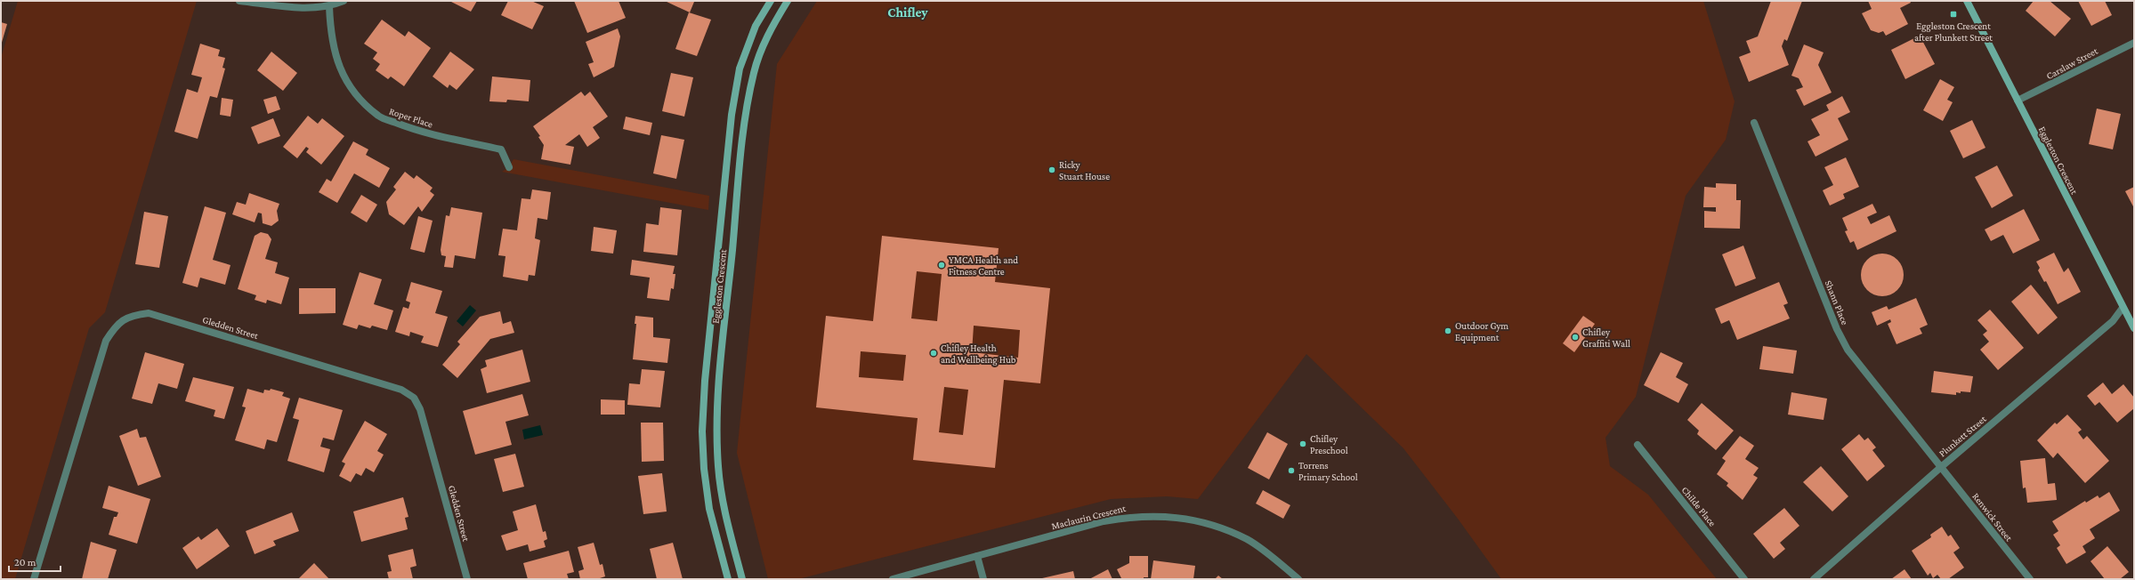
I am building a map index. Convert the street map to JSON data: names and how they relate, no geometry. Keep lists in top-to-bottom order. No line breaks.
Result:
{"streets":{"street":["Carslaw Street","Roper Place","Eggleston Crescent","Shann Place","Gledden Street","Plunkett Street","Childe Place","Maclaurin Crescent","Renwick Street"]},"crossings":[["Carslaw Street","Eggleston Crescent"],["Eggleston Crescent","Plunkett Street"],["Shann Place","Plunkett Street"],["Shann Place","Renwick Street"],["Plunkett Street","Renwick Street"]],"districts":["Chifley"],"places":{"transit":["Eggleston Crescent after Plunkett Street"],"other":["Ricky Stuart House","YMCA Health and Fitness Centre","Outdoor Gym Equipment","Chifley Graffiti Wall","Chifley Health and Wellbeing Hub","Chifley Preschool","Torrens Primary School"]},"scale_bar":"20 m"}
